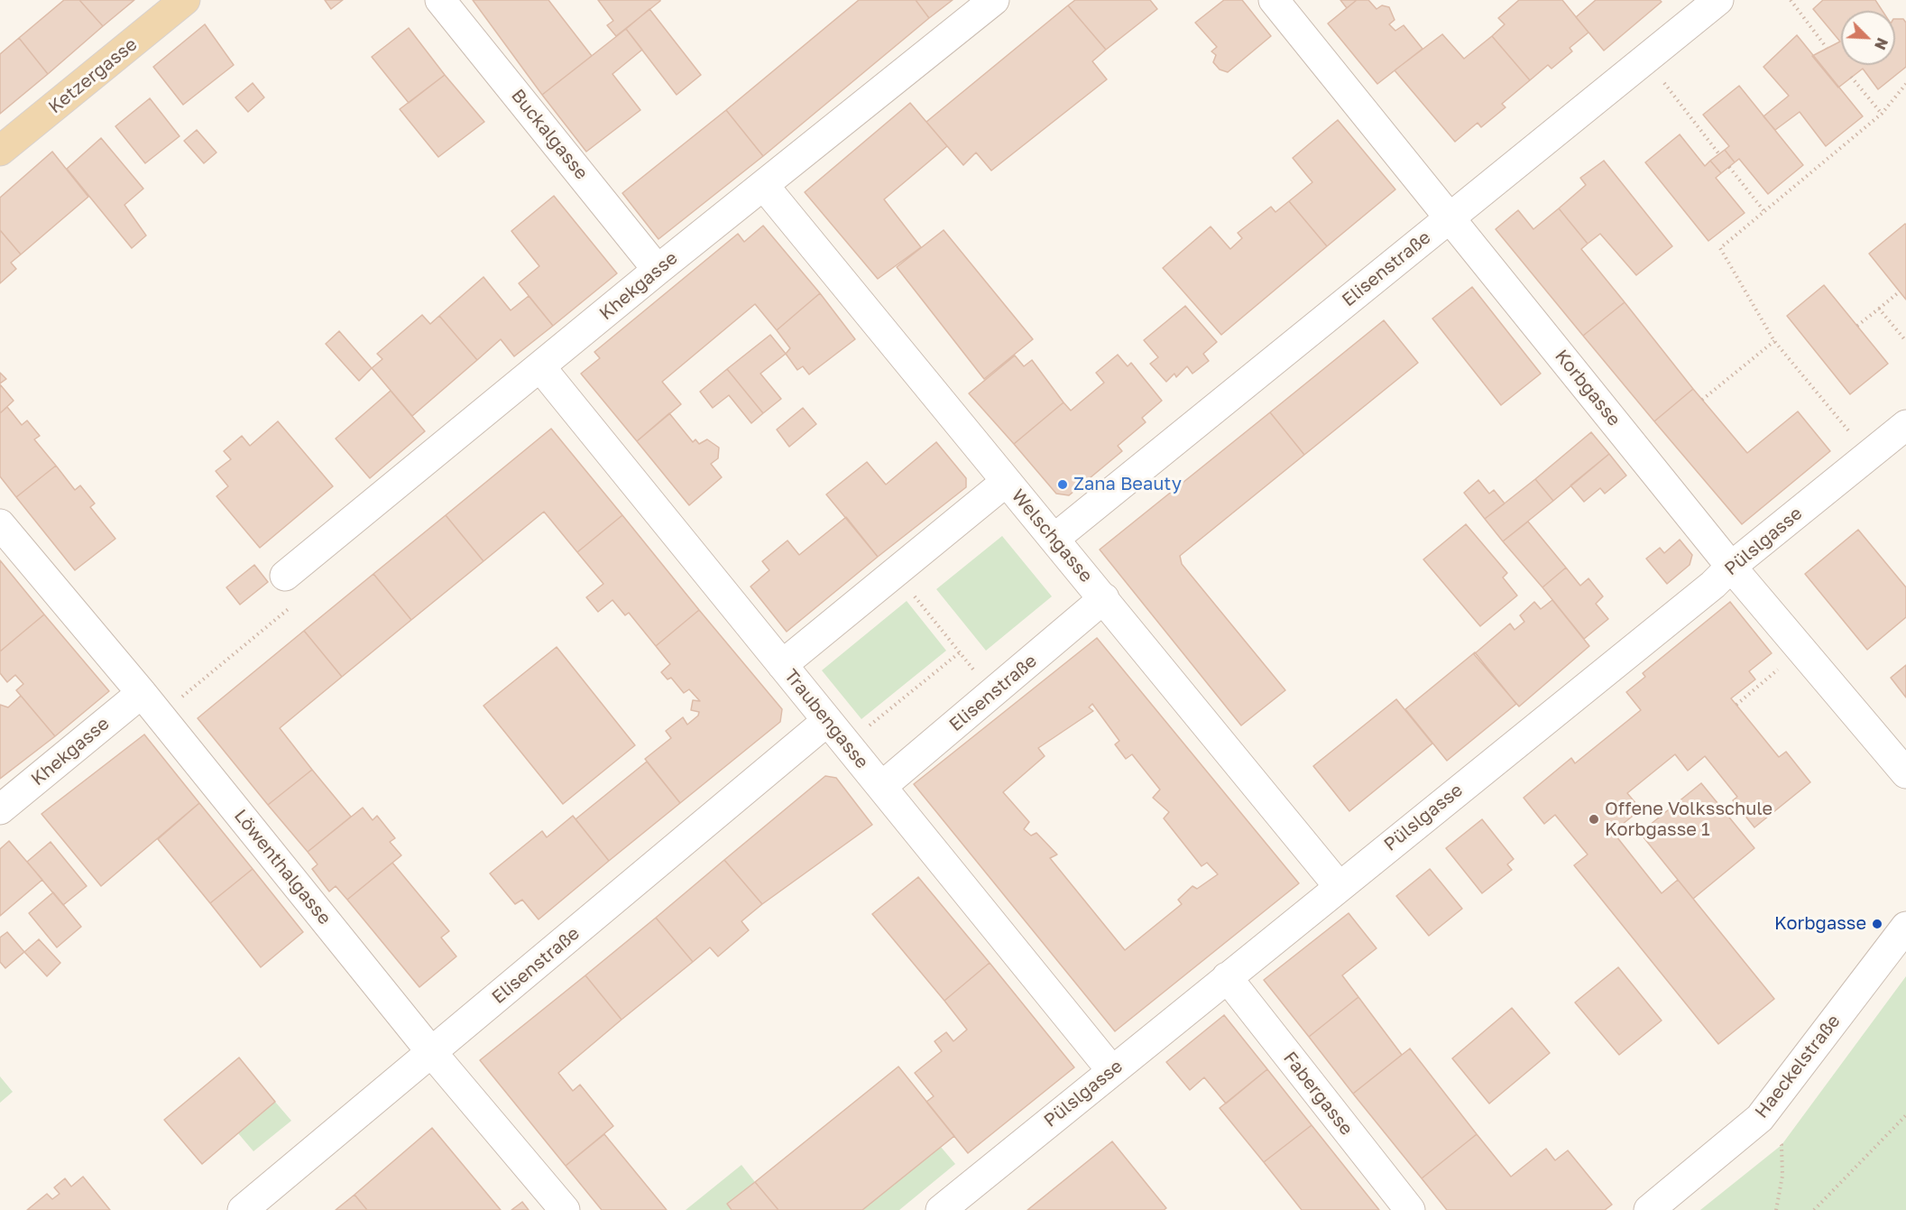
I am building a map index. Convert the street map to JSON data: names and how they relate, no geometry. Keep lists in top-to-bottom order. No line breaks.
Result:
{"streets":{"main road":["Ketzergasse"],"street":["Buckalgasse","Elisenstraße","Khekgasse","Korbgasse","Welschgasse","Pülslgasse","Traubengasse","Löwenthalgasse","Haeckelstraße","Fabergasse"]},"crossings":[["Buckalgasse","Khekgasse"],["Elisenstraße","Korbgasse"],["Elisenstraße","Welschgasse"],["Elisenstraße","Traubengasse"],["Elisenstraße","Löwenthalgasse"],["Khekgasse","Welschgasse"],["Khekgasse","Traubengasse"],["Khekgasse","Löwenthalgasse"],["Korbgasse","Pülslgasse"],["Welschgasse","Pülslgasse"],["Pülslgasse","Traubengasse"],["Pülslgasse","Fabergasse"]],"places":["Zana Beauty","Offene Volksschule Korbgasse 1","Korbgasse"],"north":"bottom right"}
